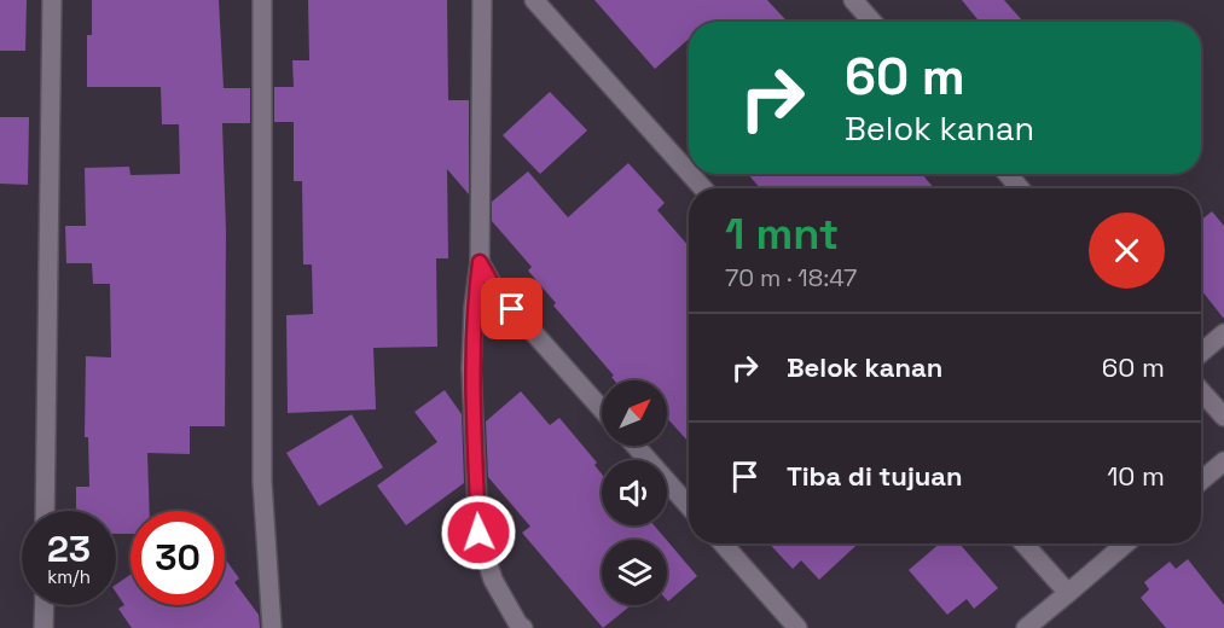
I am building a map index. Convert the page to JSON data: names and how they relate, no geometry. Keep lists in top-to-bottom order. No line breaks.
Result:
{"north":"top right","page":{"turn":["60 m","Belok kanan"],"heading":["1 mnt","70 m · 18:47"],"list":[{"name":"Belok kanan","value":"60 m"},{"name":"Tiba di tujuan","value":"10 m"}],"speed":"23 km/h","limit":"30"}}
